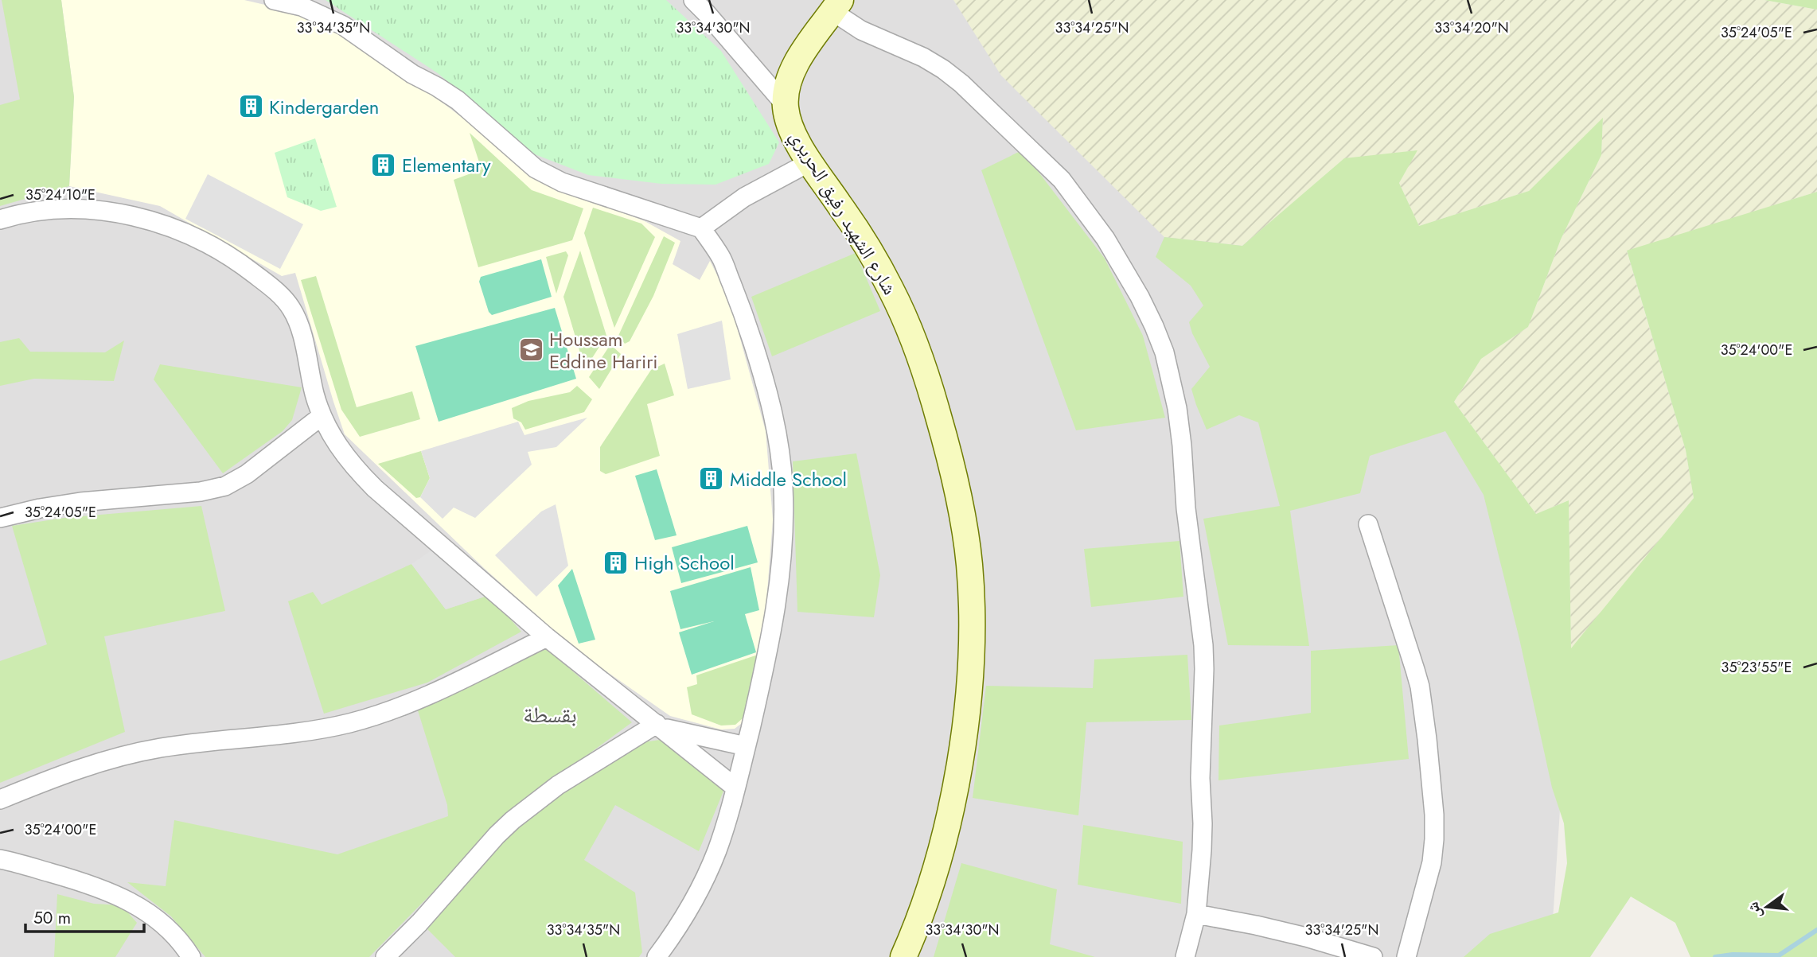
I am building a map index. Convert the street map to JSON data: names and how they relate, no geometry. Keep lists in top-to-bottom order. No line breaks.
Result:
{"streets":{"street":["شارع الشهيد رفيق الحريري"]},"districts":["بقسطة"],"places":{"building":["Kindergarden","Elementary","Middle School","High School"],"school or university":["Houssam Eddine Hariri"]},"scale_bar":"50 m","north":"left","coordinates":["33°34'35\"N","33°34'20\"N","33°34'30\"N","33°34'25\"N","35°24'05\"E","35°24'10\"E","35°24'00\"E","35°23'55\"E"]}
